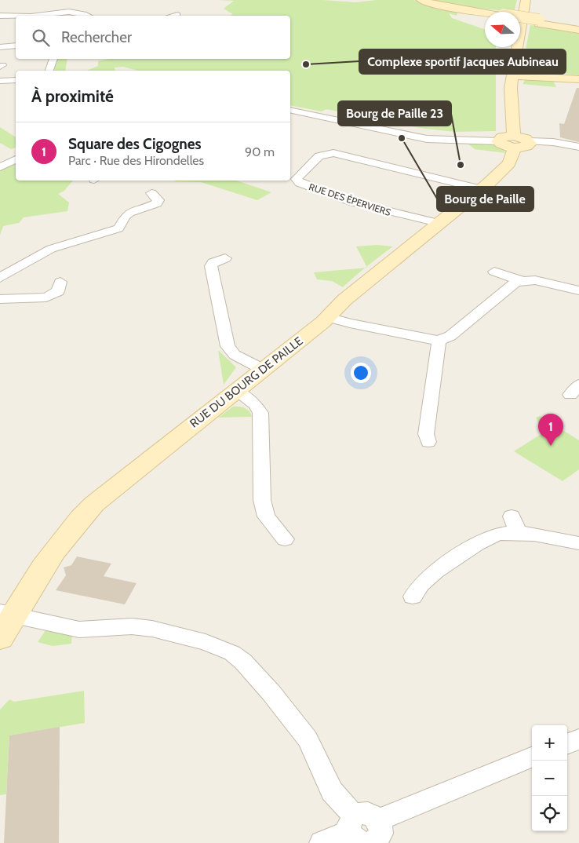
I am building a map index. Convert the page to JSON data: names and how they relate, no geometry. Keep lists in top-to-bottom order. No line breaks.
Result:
{"streets":{"street":["RUE DES ÉPERVIERS","RUE DU BOURG DE PAILLE"]},"crossings":[["RUE DES ÉPERVIERS","RUE DU BOURG DE PAILLE"]],"places":["Complexe sportif Jacques Aubineau","Bourg de Paille","Bourg de Paille 23"],"north":"left","page":{"search":"Rechercher","heading":"À proximité","list":[{"mark":"1","name":"Square des Cigognes","note":"Parc · Rue des Hirondelles","value":"90 m"}],"pins":"1","map_buttons":["+","−"]}}
